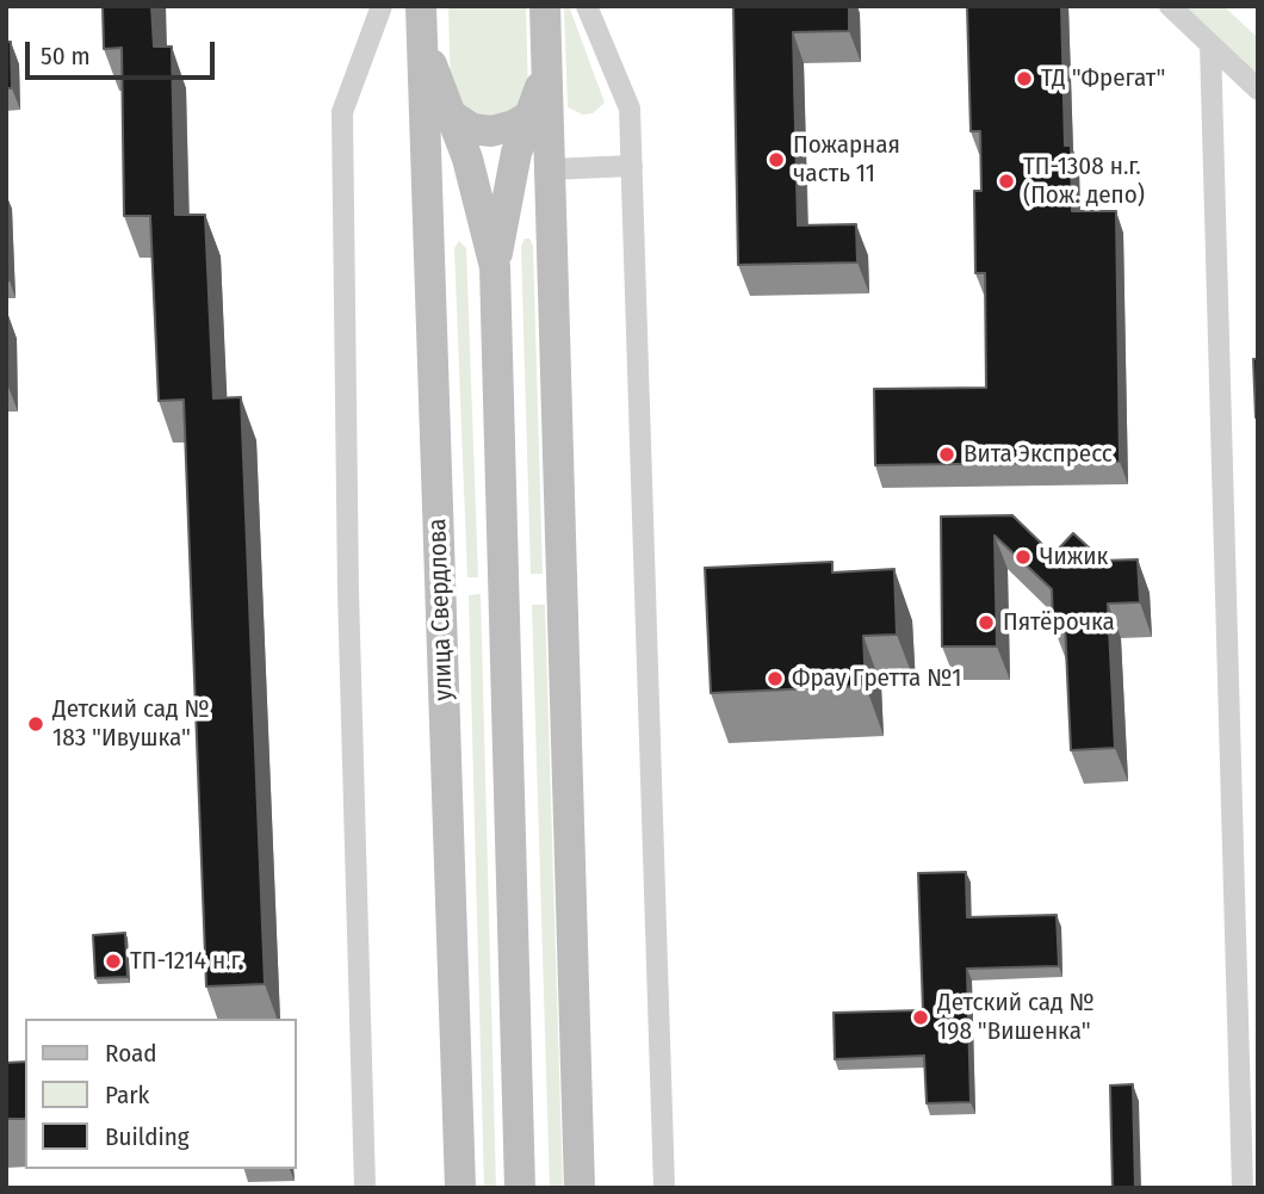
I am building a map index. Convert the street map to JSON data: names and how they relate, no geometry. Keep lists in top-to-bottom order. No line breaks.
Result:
{"streets":{"main road":["улица Свердлова"]},"places":["ТД \"Фрегат\"","Пожарная часть 11","ТП-1308 н.г. (Пож. депо)","Вита Экспресс","Чижик","Пятёрочка","Фрау Гретта №1","Детский сад № 183 \"Ивушка\"","ТП-1214 н.г.","Детский сад № 198 \"Вишенка\""],"legend":["Road","Park","Building"],"scale_bar":"50 m"}
